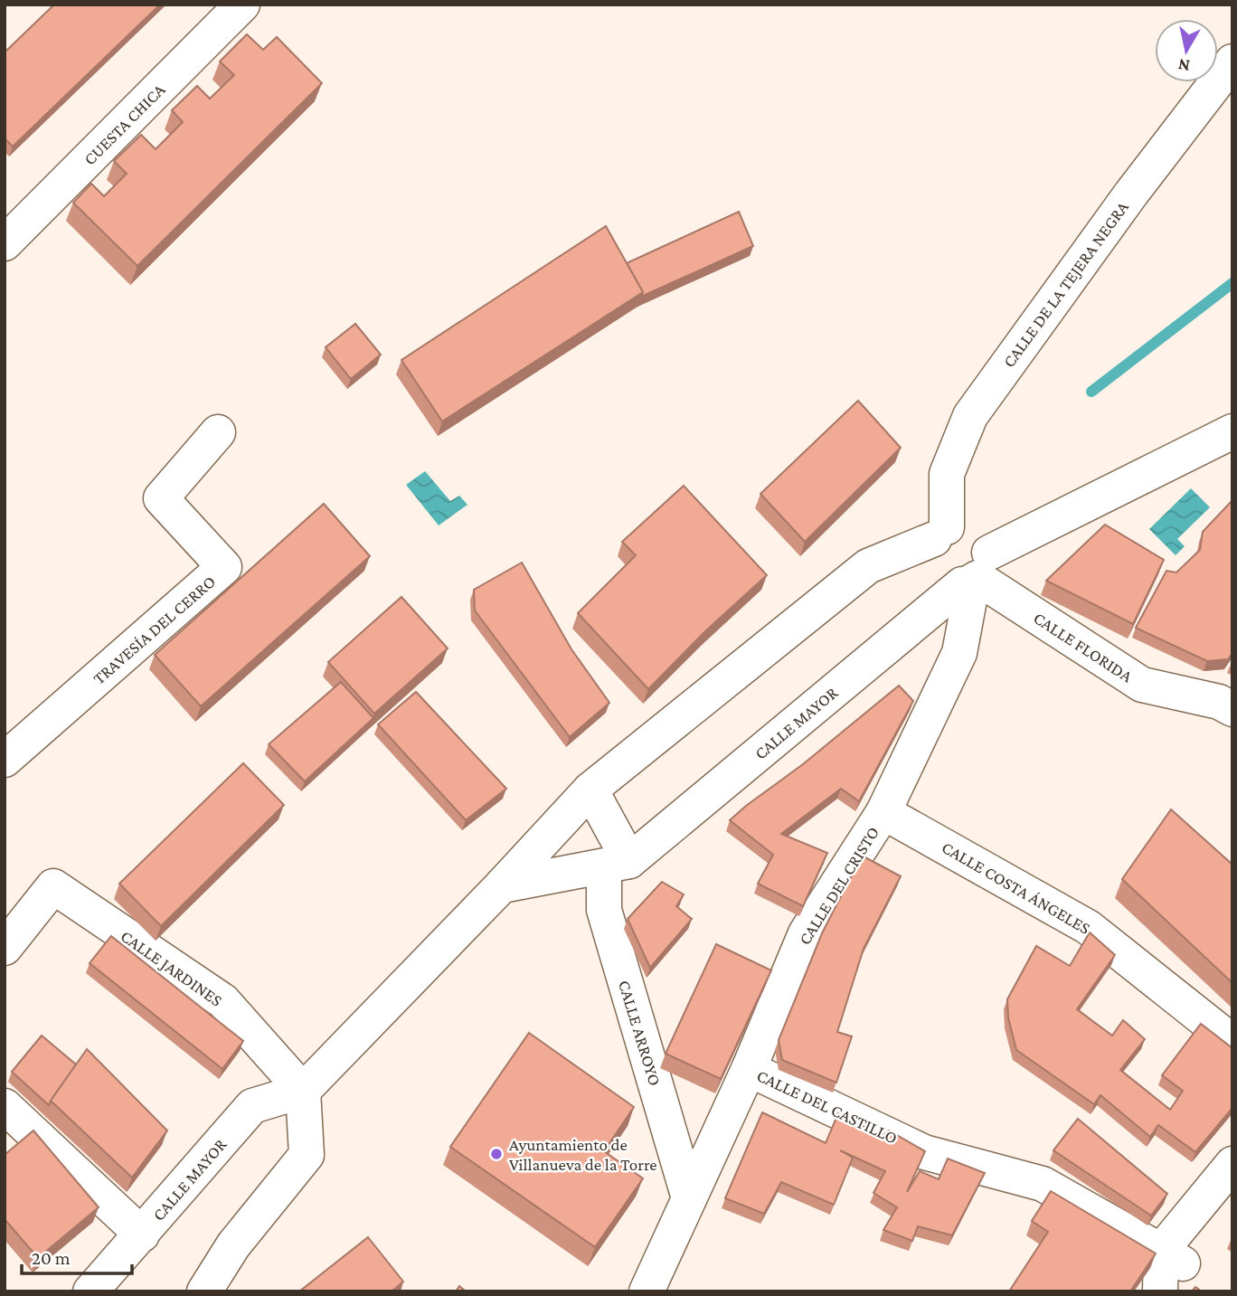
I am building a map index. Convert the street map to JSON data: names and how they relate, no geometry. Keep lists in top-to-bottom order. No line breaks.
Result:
{"streets":{"street":["CUESTA CHICA","CALLE DE LA TEJERA NEGRA","TRAVESÍA DEL CERRO","CALLE FLORIDA","CALLE MAYOR","CALLE DEL CRISTO","CALLE COSTA ÁNGELES","CALLE JARDINES","CALLE ARROYO","CALLE DEL CASTILLO"]},"crossings":[["CALLE DE LA TEJERA NEGRA","CALLE FLORIDA"],["CALLE DE LA TEJERA NEGRA","CALLE MAYOR"],["CALLE DE LA TEJERA NEGRA","CALLE DEL CRISTO"],["CALLE FLORIDA","CALLE MAYOR"],["CALLE FLORIDA","CALLE DEL CRISTO"],["CALLE MAYOR","CALLE DEL CRISTO"],["CALLE MAYOR","CALLE JARDINES"],["CALLE MAYOR","CALLE ARROYO"],["CALLE DEL CRISTO","CALLE COSTA ÁNGELES"],["CALLE DEL CRISTO","CALLE ARROYO"],["CALLE DEL CRISTO","CALLE DEL CASTILLO"]],"places":["Ayuntamiento de Villanueva de la Torre"],"scale_bar":"20 m","north":"bottom"}
